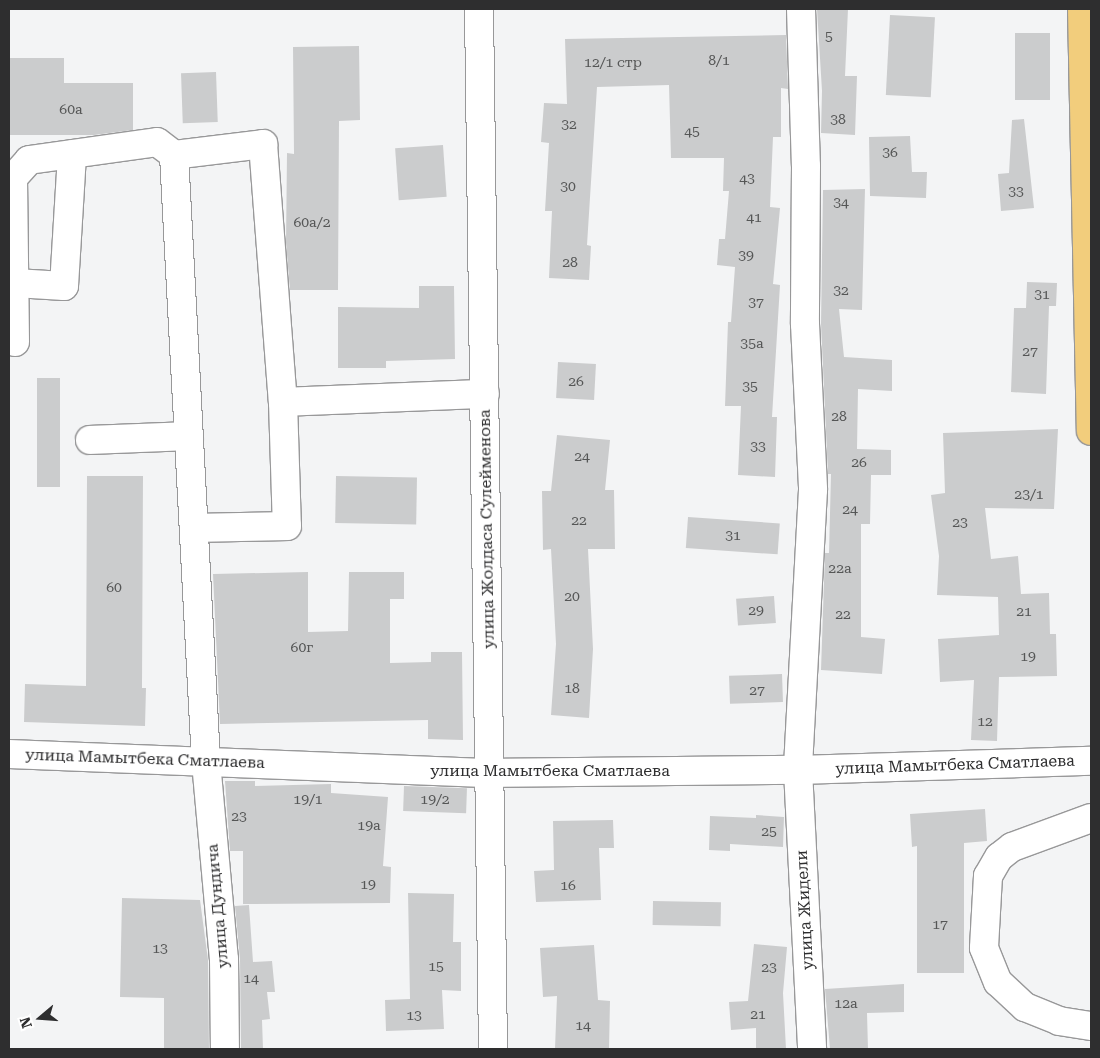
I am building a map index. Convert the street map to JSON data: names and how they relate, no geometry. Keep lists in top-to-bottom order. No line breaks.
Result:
{"streets":{"street":["улица Жолдаса Сулейменова","улица Мамытбека Сматлаева","улица Дундича","улица Жидели"]},"crossings":[["улица Жолдаса Сулейменова","улица Мамытбека Сматлаева"],["улица Мамытбека Сматлаева","улица Дундича"],["улица Мамытбека Сматлаева","улица Жидели"]],"house_numbers":["5","8/1","12/1 стр","60а","38","32","45","36","43","30","33","34","41","60а/2","39","28","32","31","37","35а","27","26","35","28","33","24","26","23/1","24","22","23","31","22а","60","20","29","21","22","60г","19","18","27","12","19/1","19/2","23","19а","25","19","16","17","13","15","23","14","12а","21","13","14"],"north":"left"}
